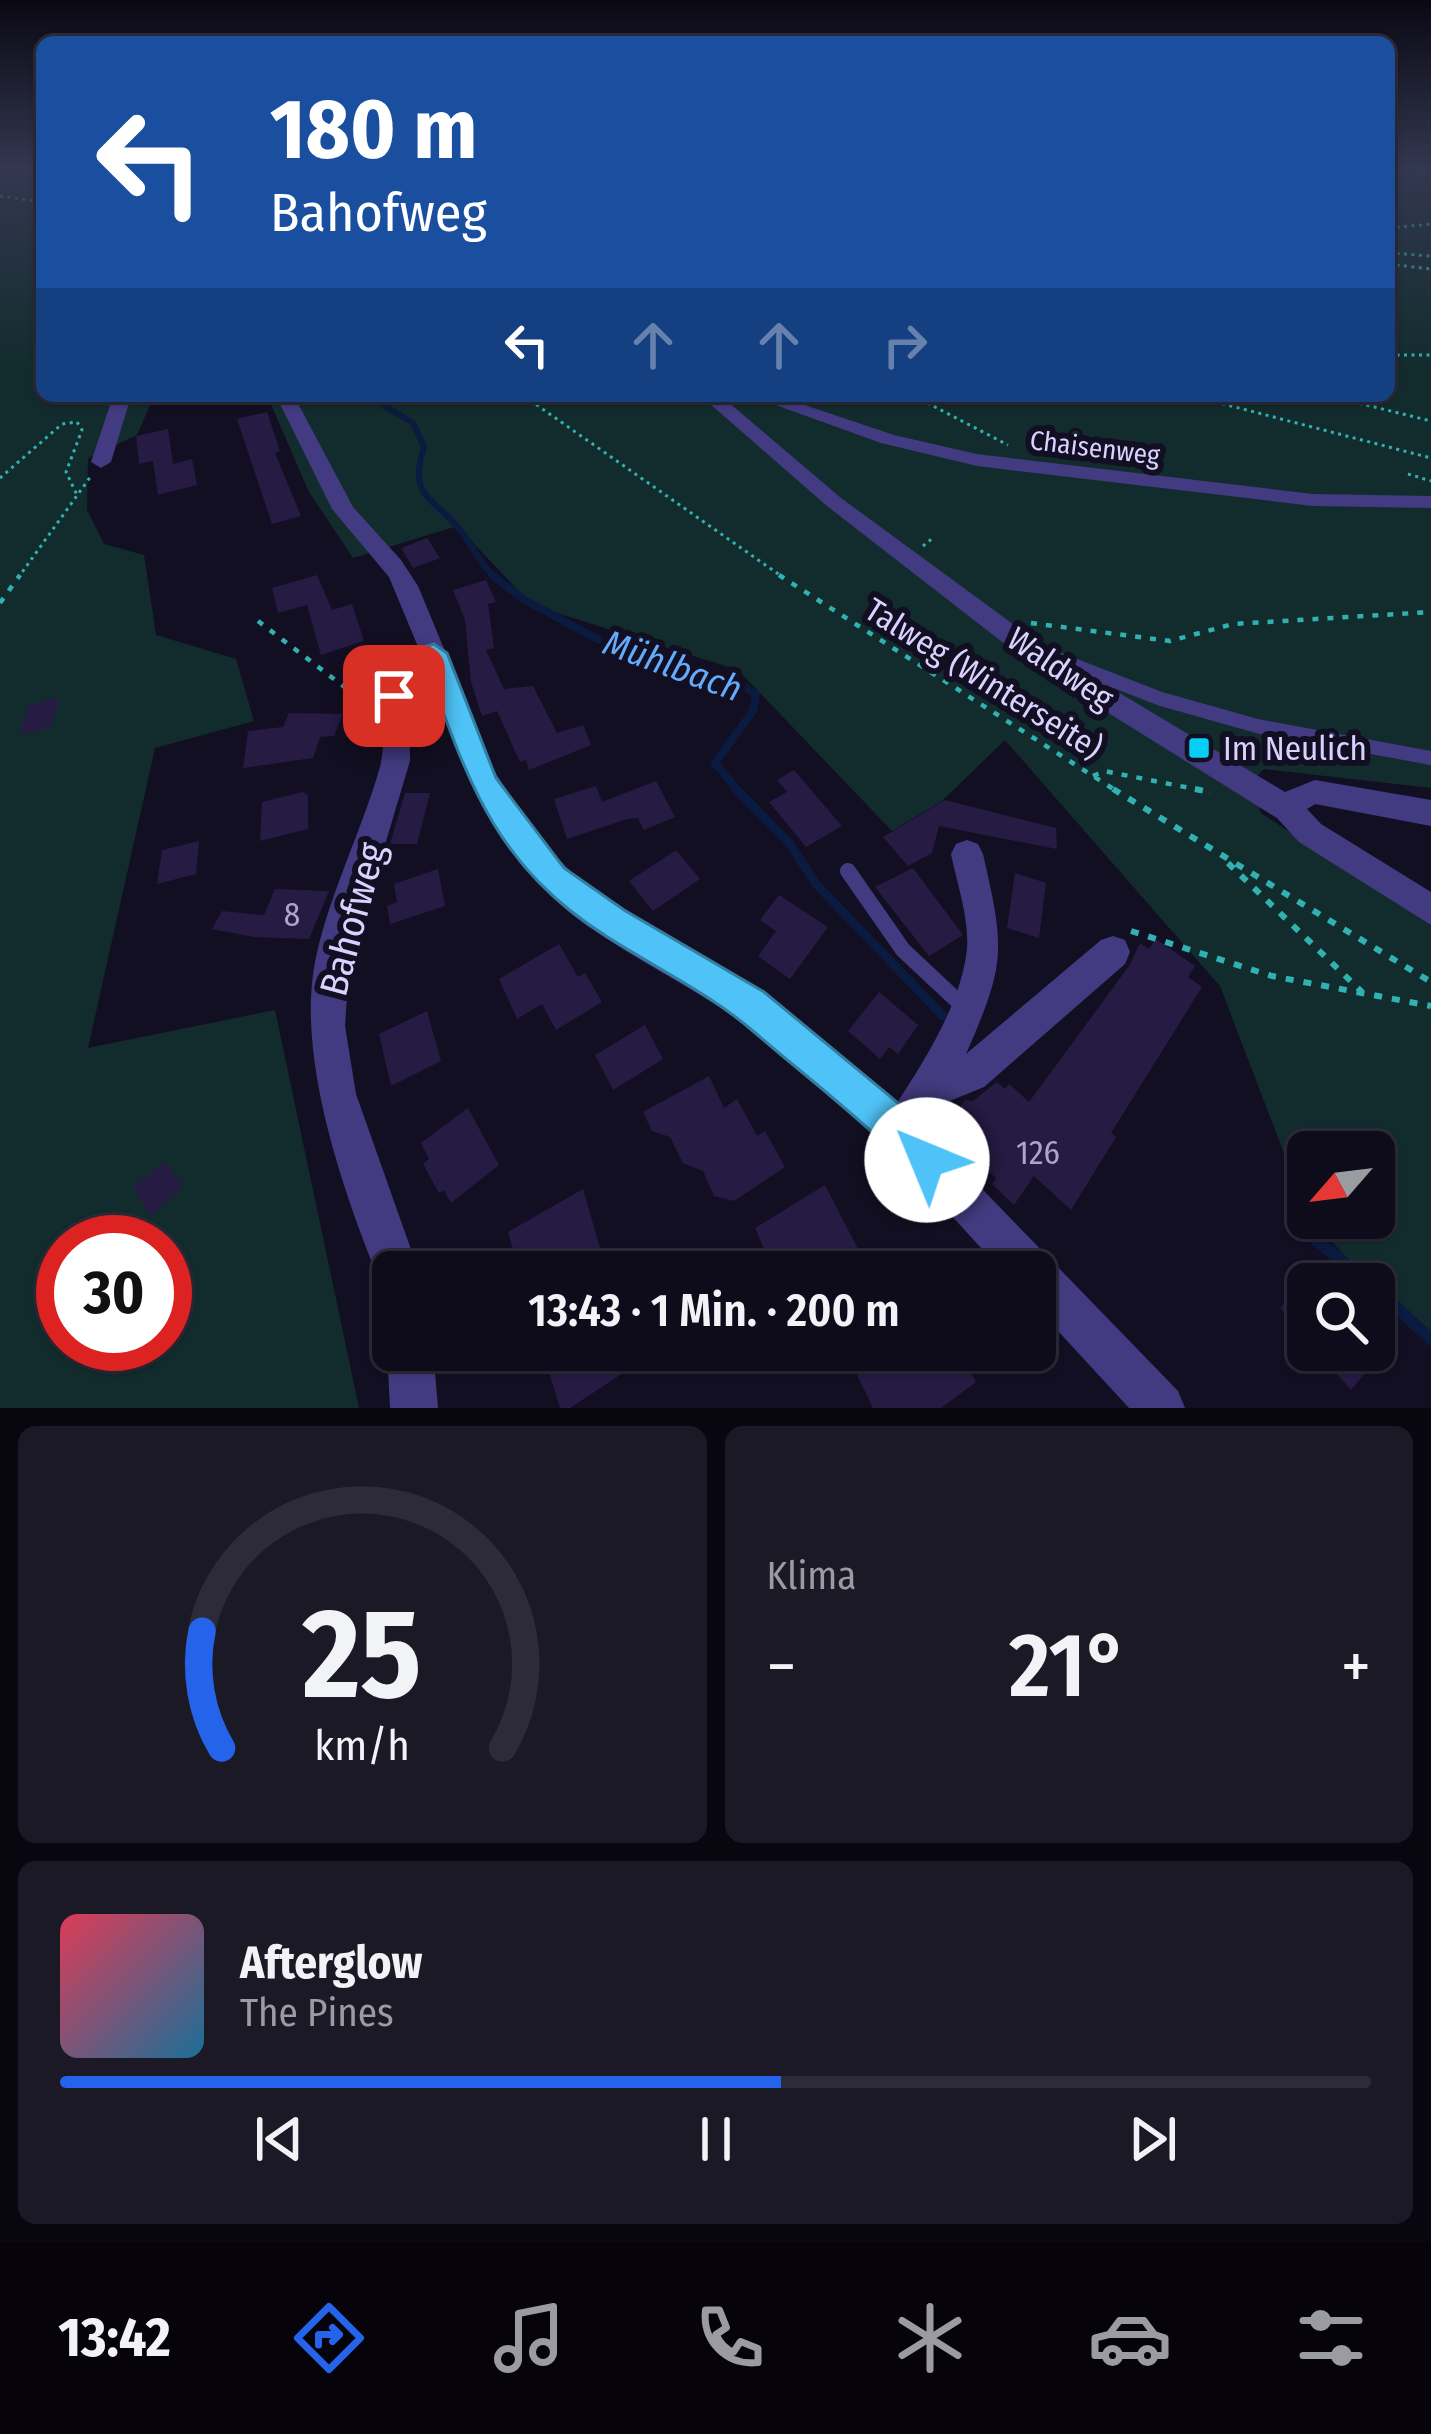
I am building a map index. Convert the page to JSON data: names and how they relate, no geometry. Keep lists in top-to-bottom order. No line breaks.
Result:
{"streets":{"street":["Chaisenweg","Waldweg","Bahofweg"],"path":["Talweg (Winterseite)"]},"water":["Mühlbach"],"places":{"transit":["Im Neulich"]},"house_numbers":["8","126"],"north":"bottom left","page":{"turn":["180 m","Bahofweg"],"limit":"30","trip":"13:43 · 1 Min. · 200 m","tile":"Klima","heat":["−","21°","+"],"song":["Afterglow","The Pines"],"tabs":"13:42","gauge":["25","km/h"]}}
